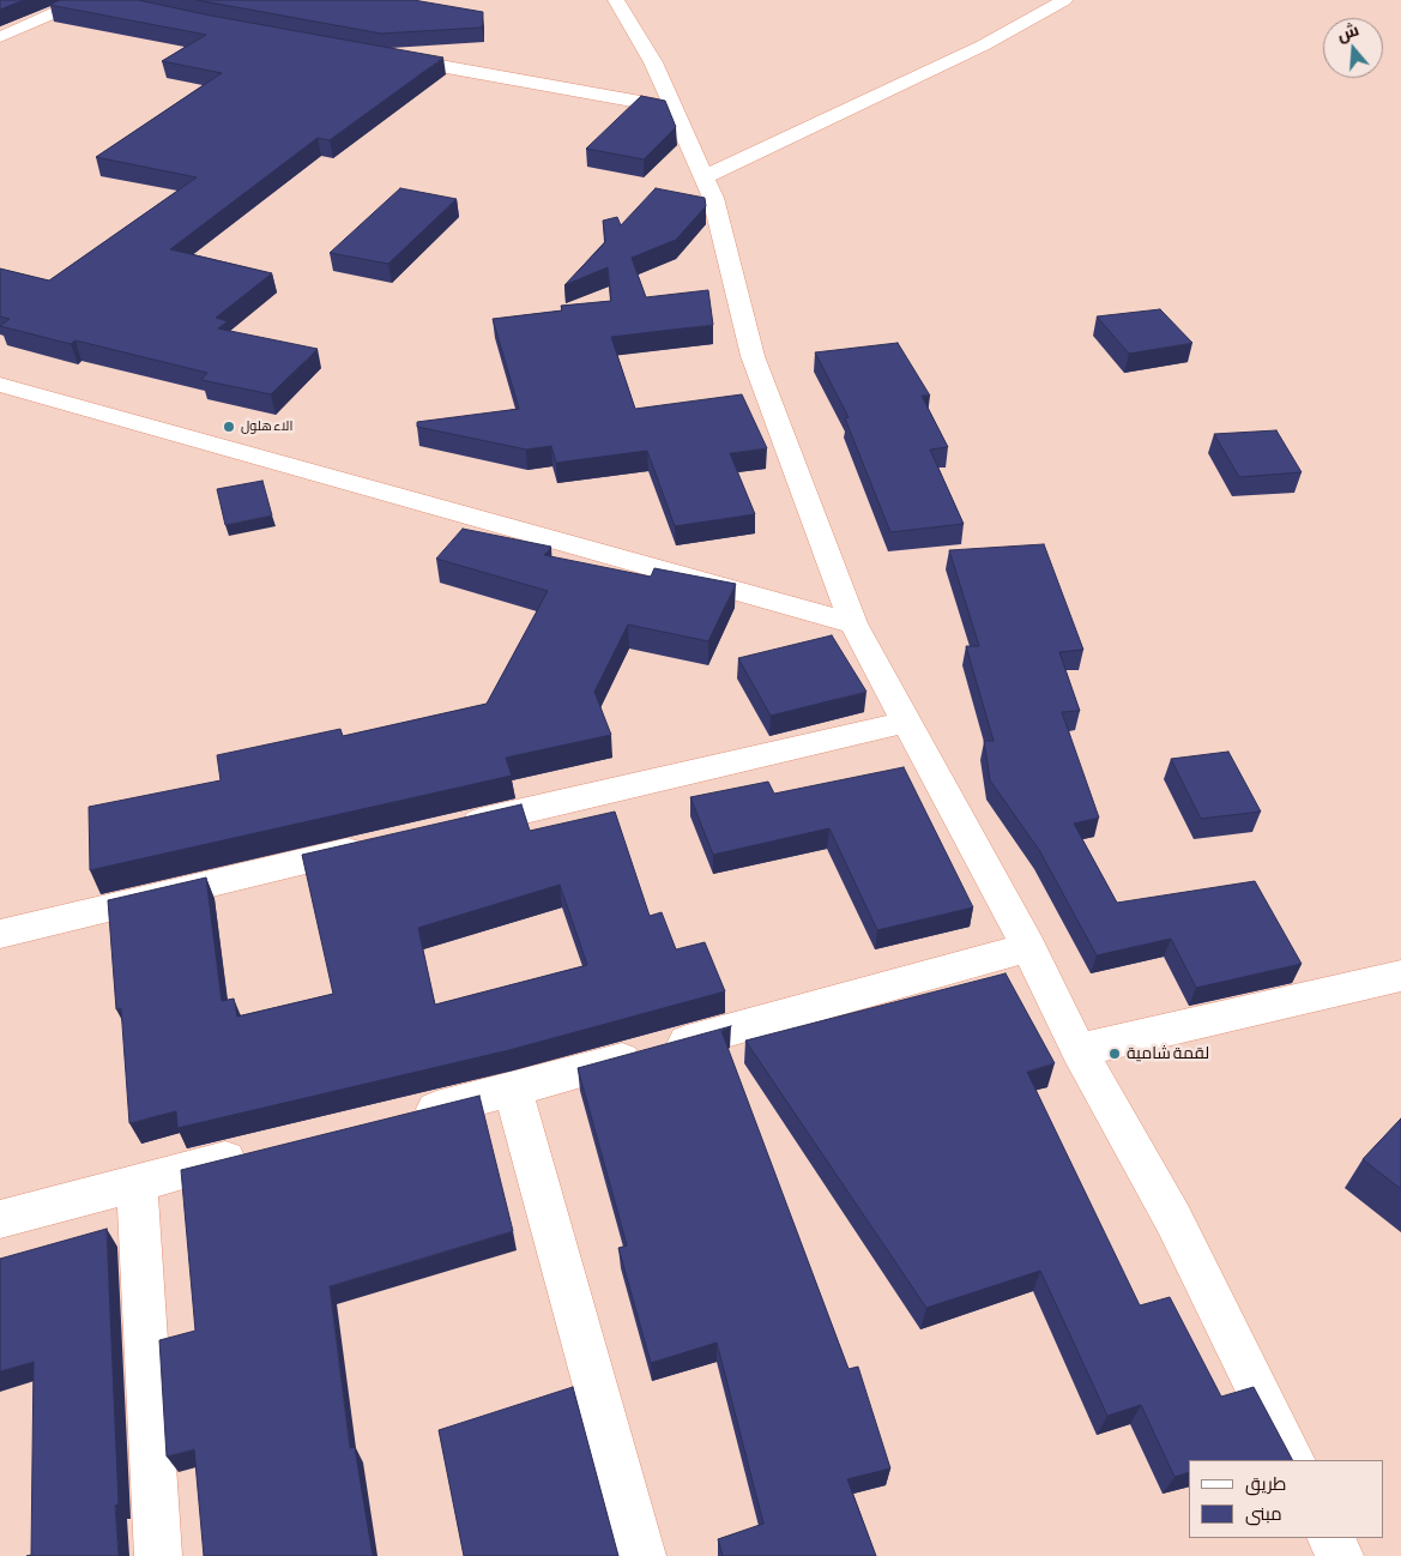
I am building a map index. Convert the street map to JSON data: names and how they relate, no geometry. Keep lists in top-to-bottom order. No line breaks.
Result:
{"places":["الاء هلول","لقمة شامية"],"legend":["طريق","مبنى"],"north":"top"}
